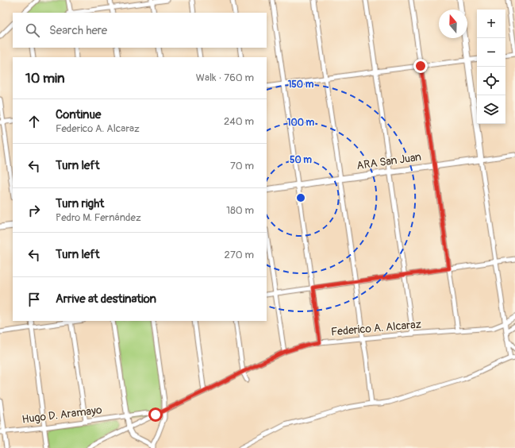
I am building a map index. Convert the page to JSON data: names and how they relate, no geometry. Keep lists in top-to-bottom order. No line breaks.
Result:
{"streets":{"street":["ARA San Juan","Federico A. Alcaraz","Hugo D. Aramayo"]},"crossings":[["Federico A. Alcaraz","Hugo D. Aramayo"]],"north":"top","page":{"map_buttons":["+","−"],"search":"Search here","heading":["10 min","Walk · 760 m"],"list":[["Continue","Federico A. Alcaraz","240 m"],["Turn left","70 m"],["Turn right","Pedro M. Fernández","180 m"],["Turn left","270 m"],"Arrive at destination"]},"rings":["150 m","100 m","50 m"]}
